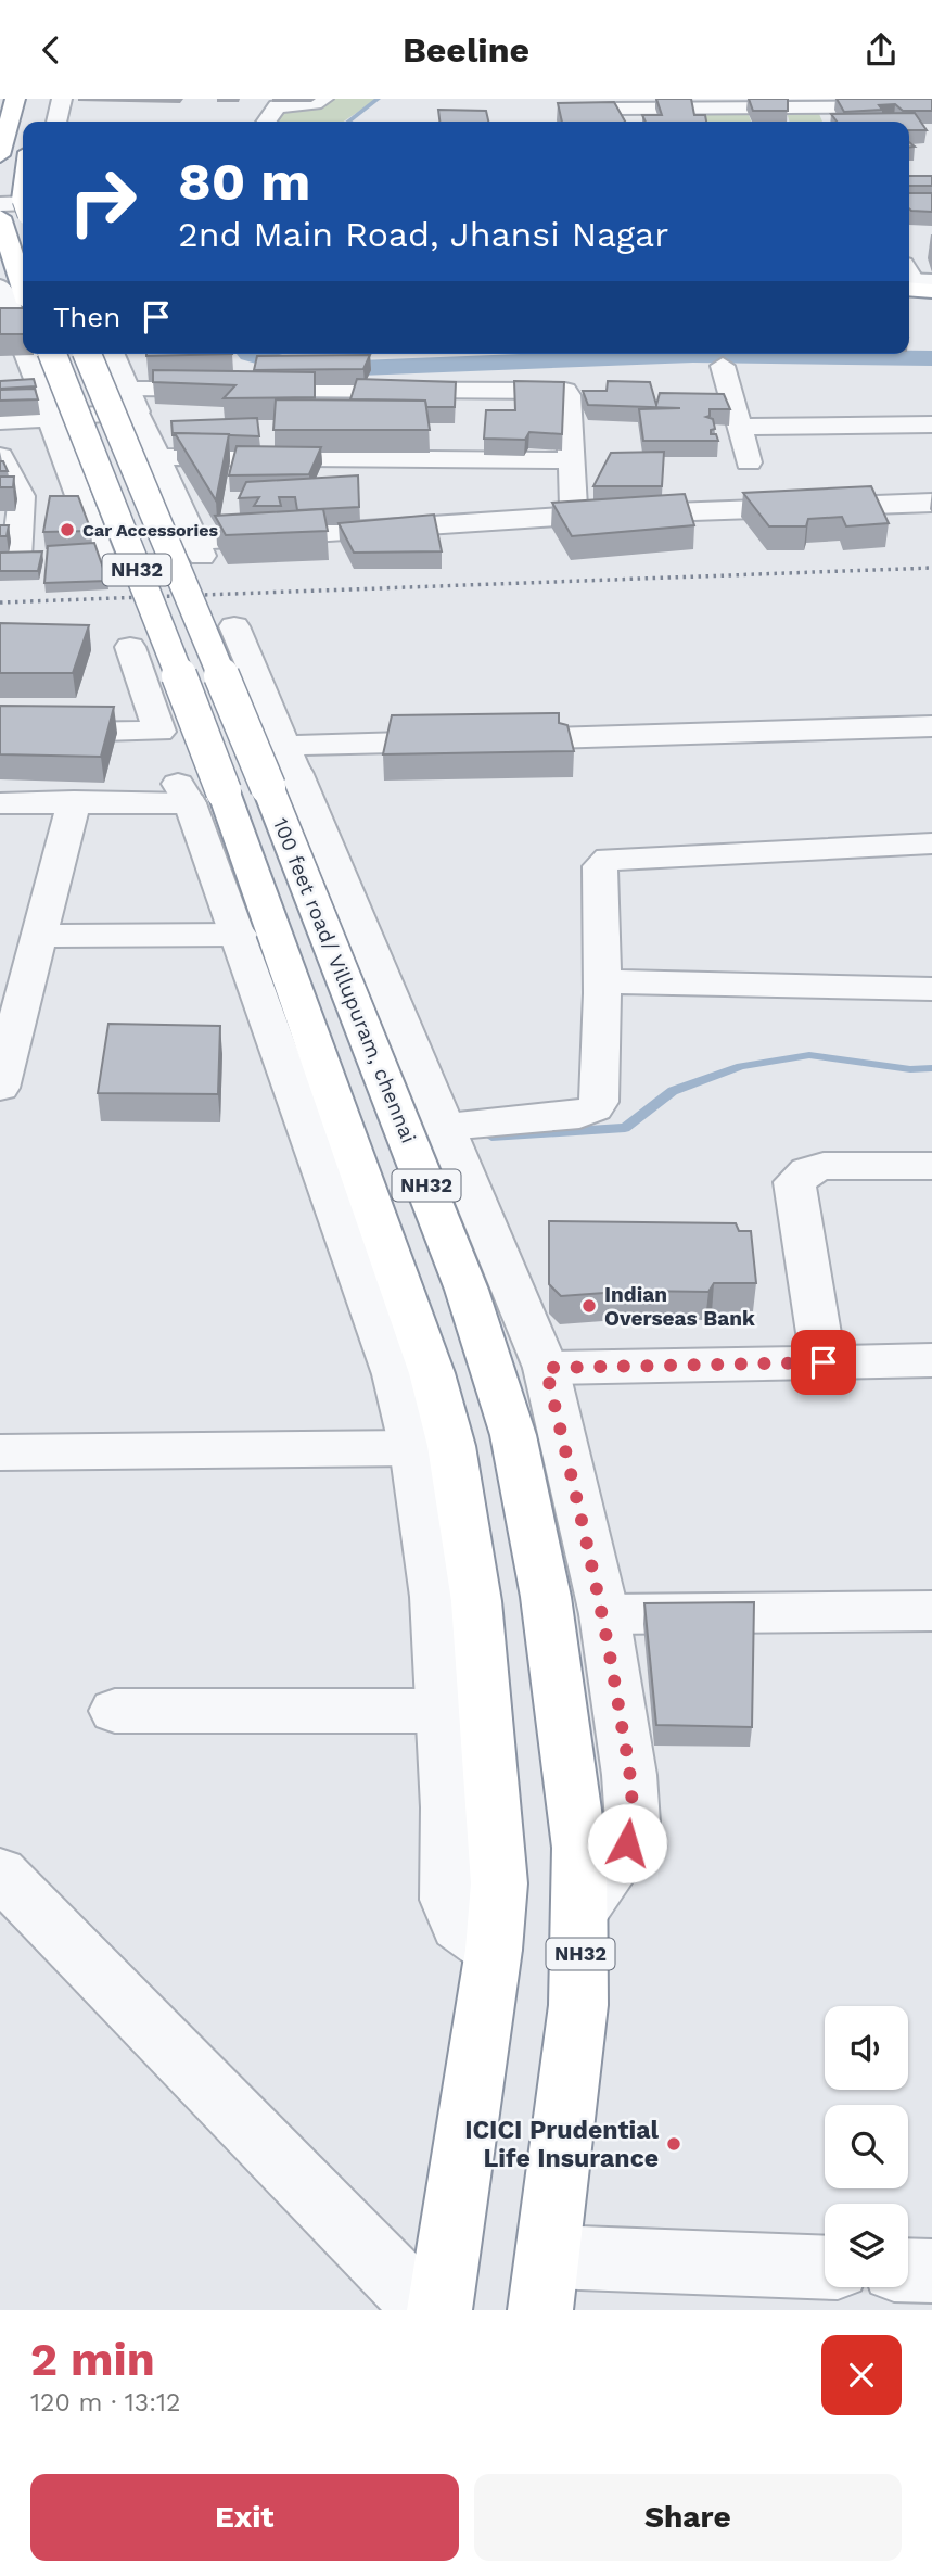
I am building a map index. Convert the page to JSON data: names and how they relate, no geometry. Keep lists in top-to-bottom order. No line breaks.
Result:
{"streets":{"highway":["NH32","100 feet road/ Villupuram, chennai"]},"places":["Car Accessories","Indian Overseas Bank","ICICI Prudential Life Insurance"],"page":{"header":"Beeline","turn":["80 m","2nd Main Road, Jhansi Nagar"],"then":"Then","heading":["2 min","120 m · 13:12"],"buttons":["Exit","Share"]}}
